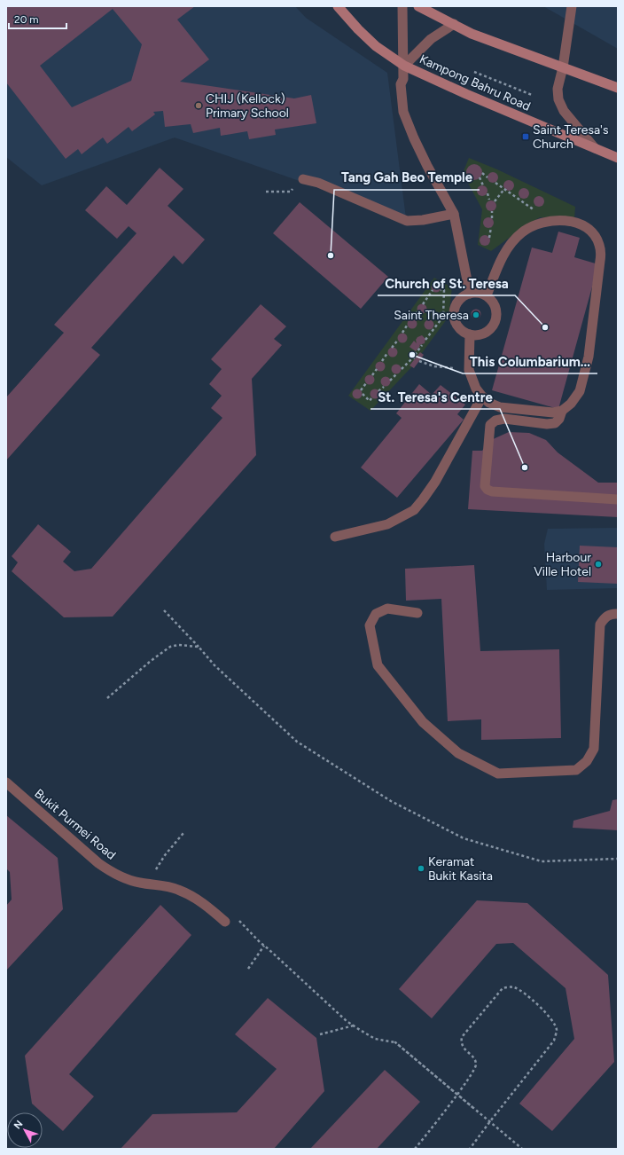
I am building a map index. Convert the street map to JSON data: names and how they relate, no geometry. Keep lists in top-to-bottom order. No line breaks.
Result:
{"streets":{"main road":["Kampong Bahru Road"],"street":["Bukit Purmei Road"]},"places":{"other":["CHIJ (Kellock) Primary School","Tang Gah Beo Temple","Saint Theresa","Church of St. Teresa","This Columbarium...","St. Teresa's Centre","Harbour Ville Hotel","Keramat Bukit Kasita"],"transit":["Saint Teresa's Church"]},"scale_bar":"20 m","north":"top left"}
